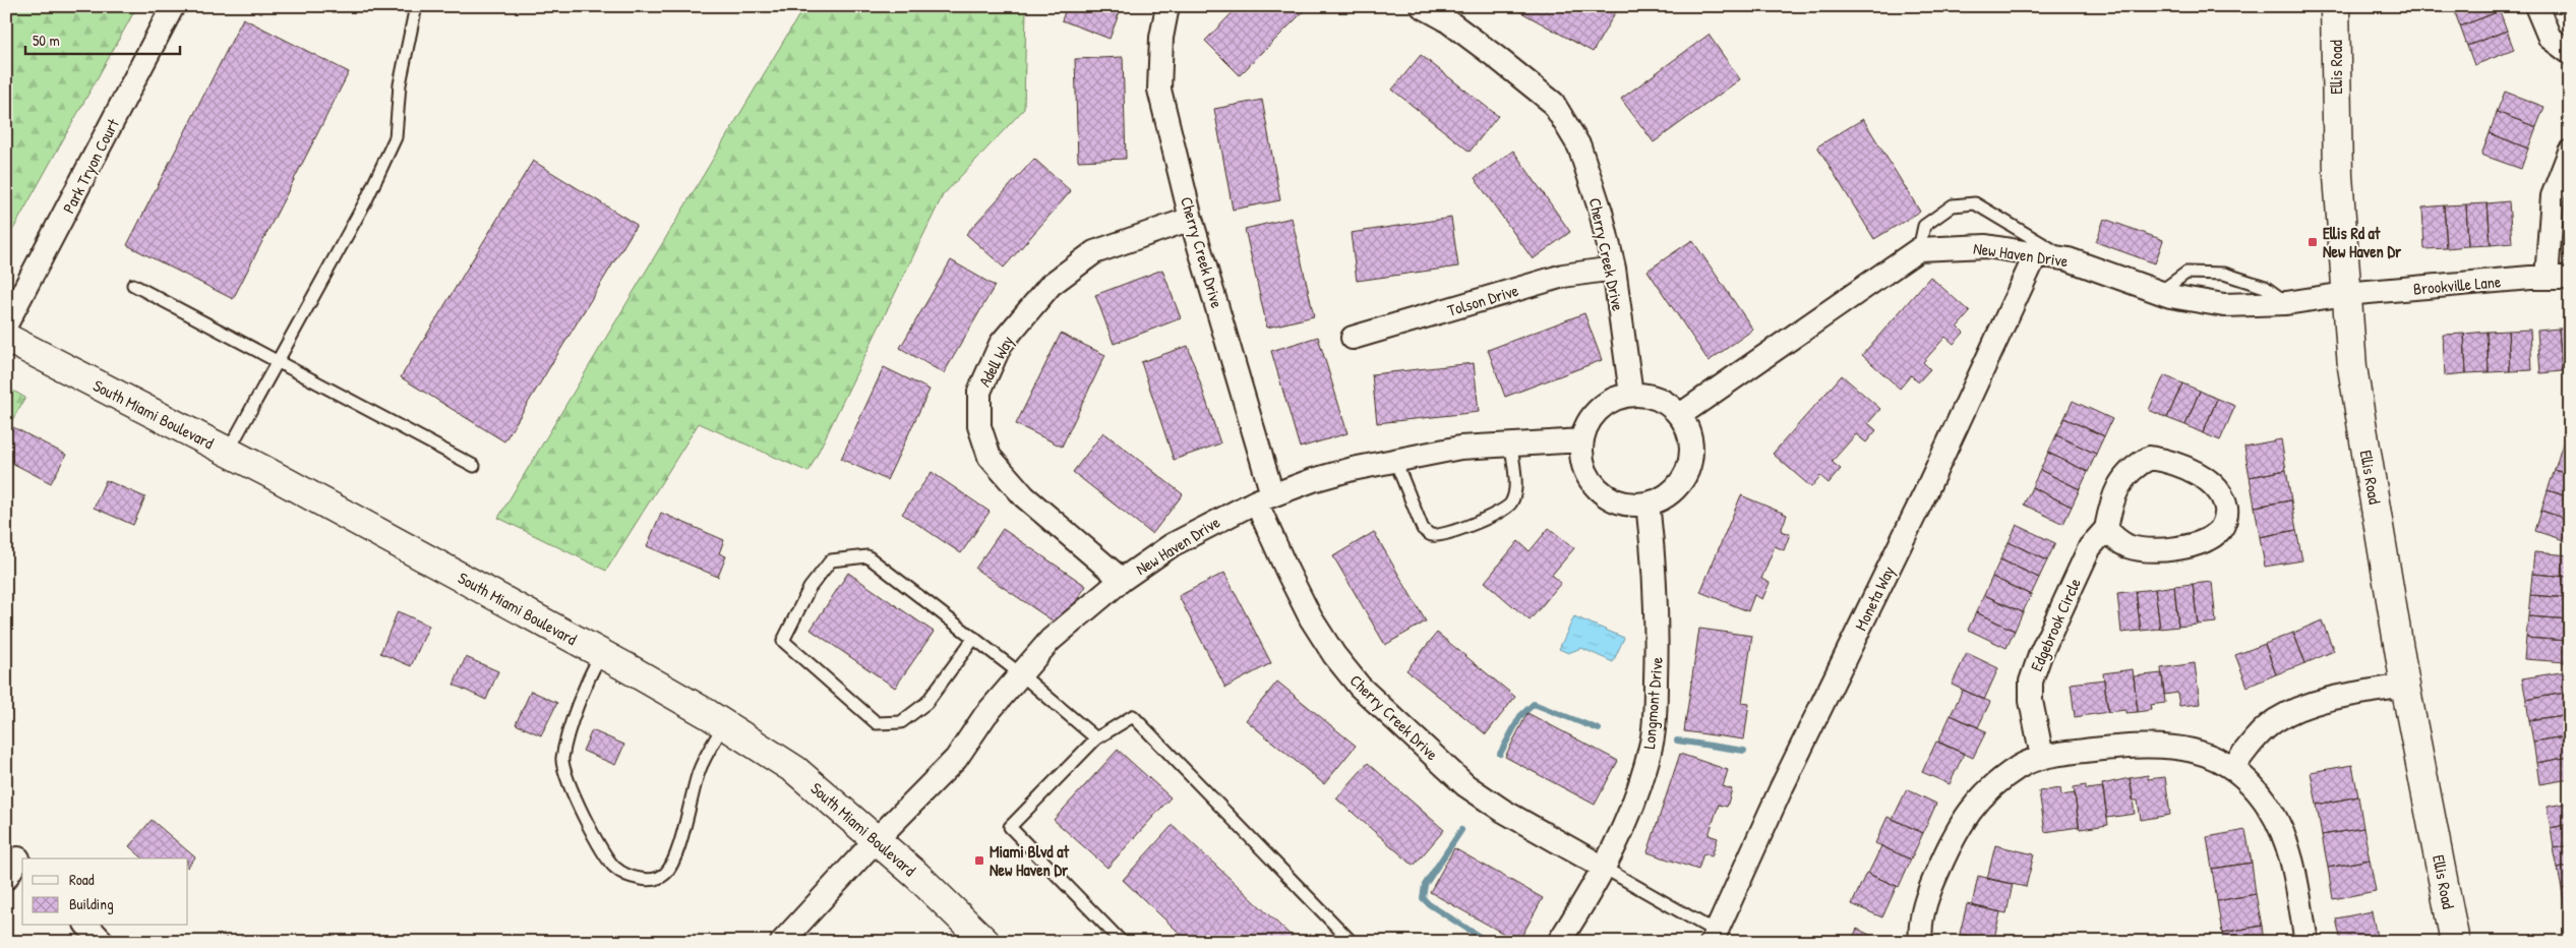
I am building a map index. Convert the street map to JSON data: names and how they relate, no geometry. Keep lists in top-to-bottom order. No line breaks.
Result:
{"streets":{"main road":["Ellis Road","South Miami Boulevard"],"street":["Park Tryon Court","Cherry Creek Drive","New Haven Drive","Brookville Lane","Tolson Drive","Adell Way","Moneta Way","Edgebrook Circle","Longmont Drive"]},"crossings":[["Ellis Road","New Haven Drive"],["Ellis Road","Brookville Lane"],["Cherry Creek Drive","New Haven Drive"],["Cherry Creek Drive","Tolson Drive"],["Cherry Creek Drive","Adell Way"],["Cherry Creek Drive","Longmont Drive"],["New Haven Drive","Brookville Lane"],["New Haven Drive","Adell Way"],["New Haven Drive","South Miami Boulevard"],["New Haven Drive","Moneta Way"],["New Haven Drive","Longmont Drive"]],"places":{"transit":["Ellis Rd at New Haven Dr","Miami Blvd at New Haven Dr"]},"legend":["Road","Building"],"scale_bar":"50 m"}
